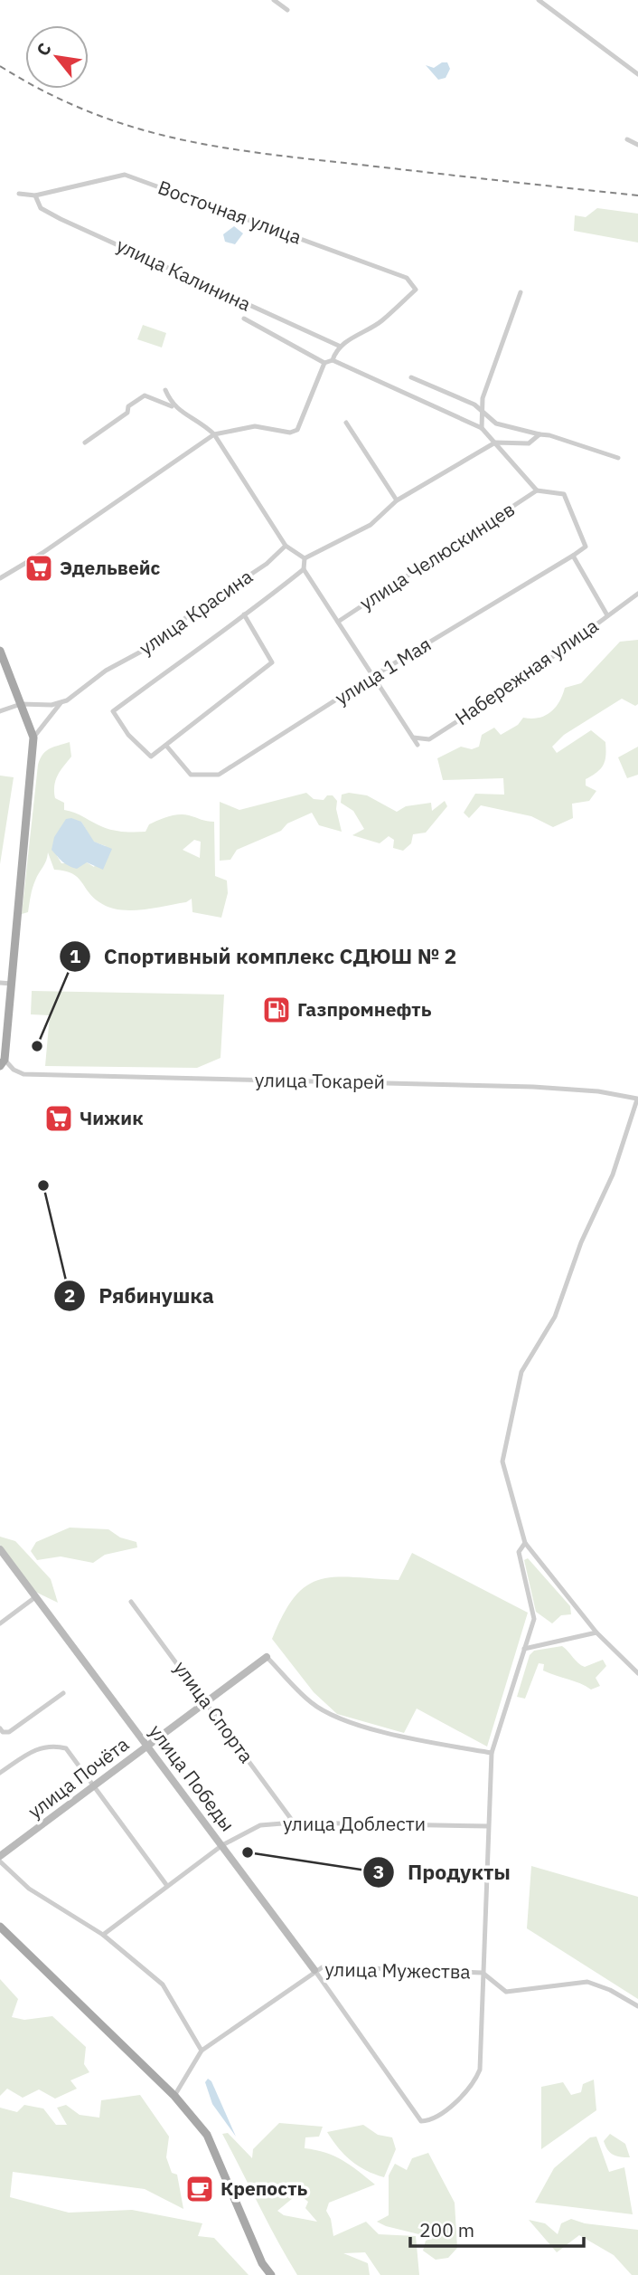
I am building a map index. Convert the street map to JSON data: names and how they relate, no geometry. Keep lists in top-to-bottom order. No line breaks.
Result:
{"streets":{"street":["Восточная улица","улица Калинина","улица Челюскинцев","улица Красина","улица 1 Мая","Набережная улица","улица Токарей","улица Спорта","улица Почёта","улица Победы","улица Доблести","улица Мужества"]},"crossings":[["Восточная улица","улица Калинина"],["улица Красина","улица 1 Мая"],["улица Спорта","улица Почёта"],["улица Спорта","улица Доблести"],["улица Почёта","улица Победы"],["улица Победы","улица Доблести"],["улица Победы","улица Мужества"]],"places":{"supermarket":["Эдельвейс","Чижик"],"fuel station":["Газпромнефть"],"other":["Спортивный комплекс СДЮШ № 2","Рябинушка","Продукты"],"cafe":["Крепость"]},"scale_bar":"200 m","north":"top left"}
